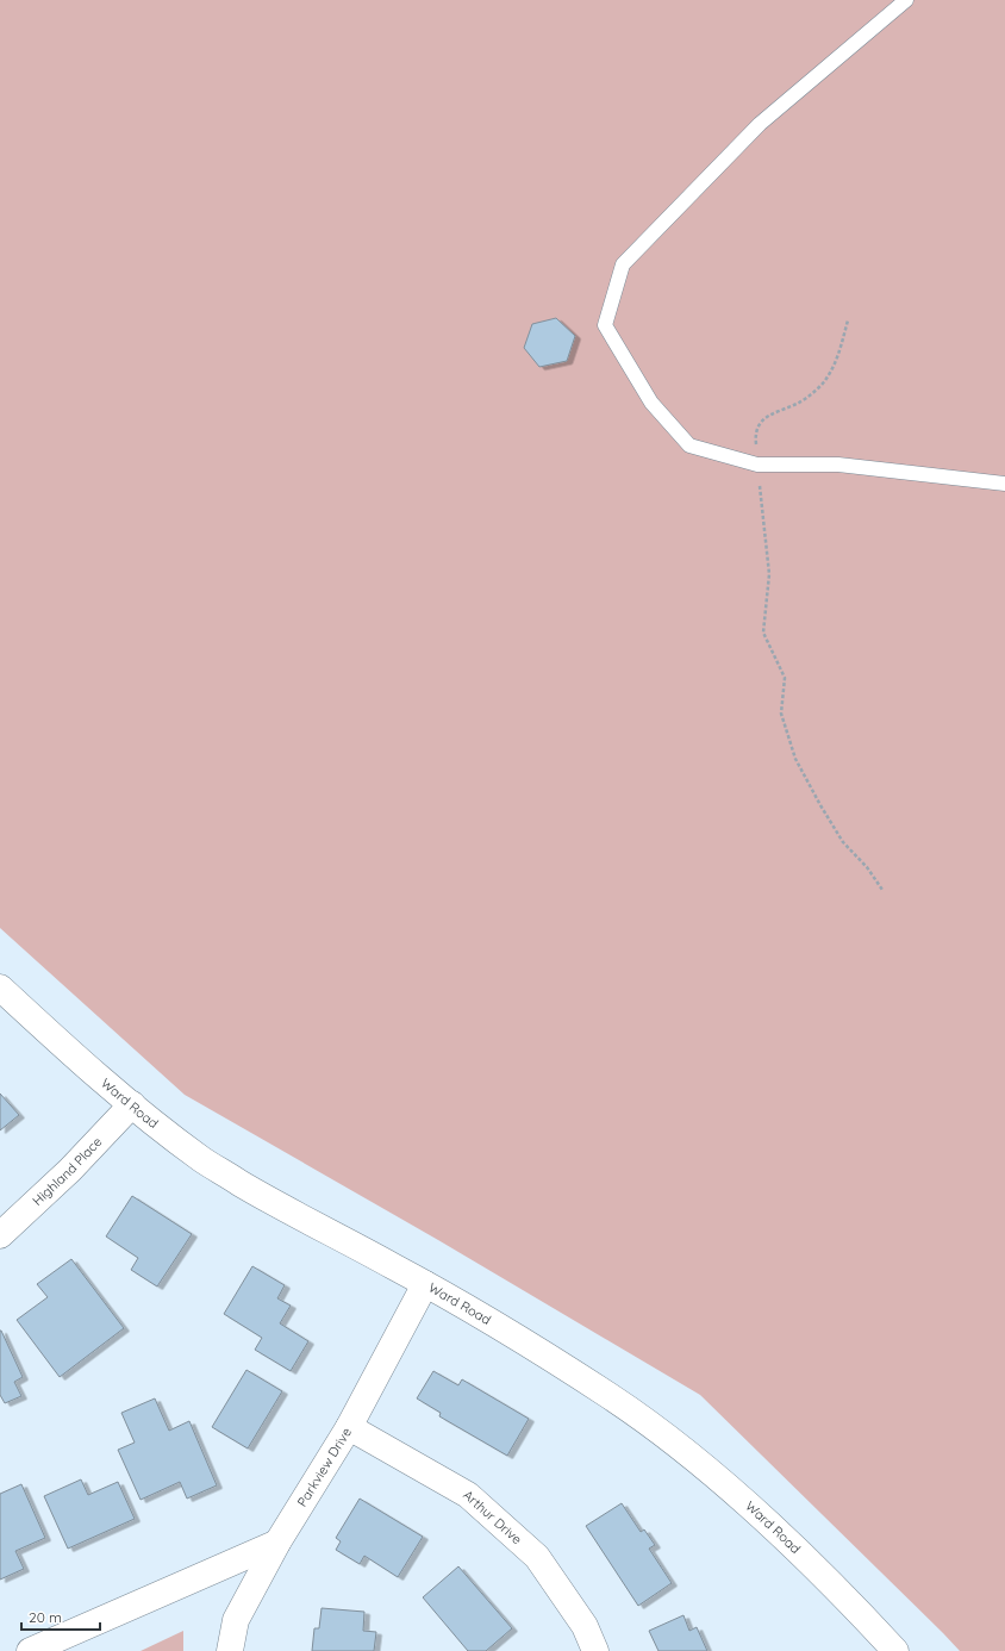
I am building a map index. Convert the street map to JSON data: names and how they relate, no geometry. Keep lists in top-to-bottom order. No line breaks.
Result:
{"streets":{"street":["Ward Road","Highland Place","Parkview Drive","Arthur Drive"]},"crossings":[["Ward Road","Highland Place"],["Ward Road","Parkview Drive"],["Parkview Drive","Arthur Drive"]],"scale_bar":"20 m"}
